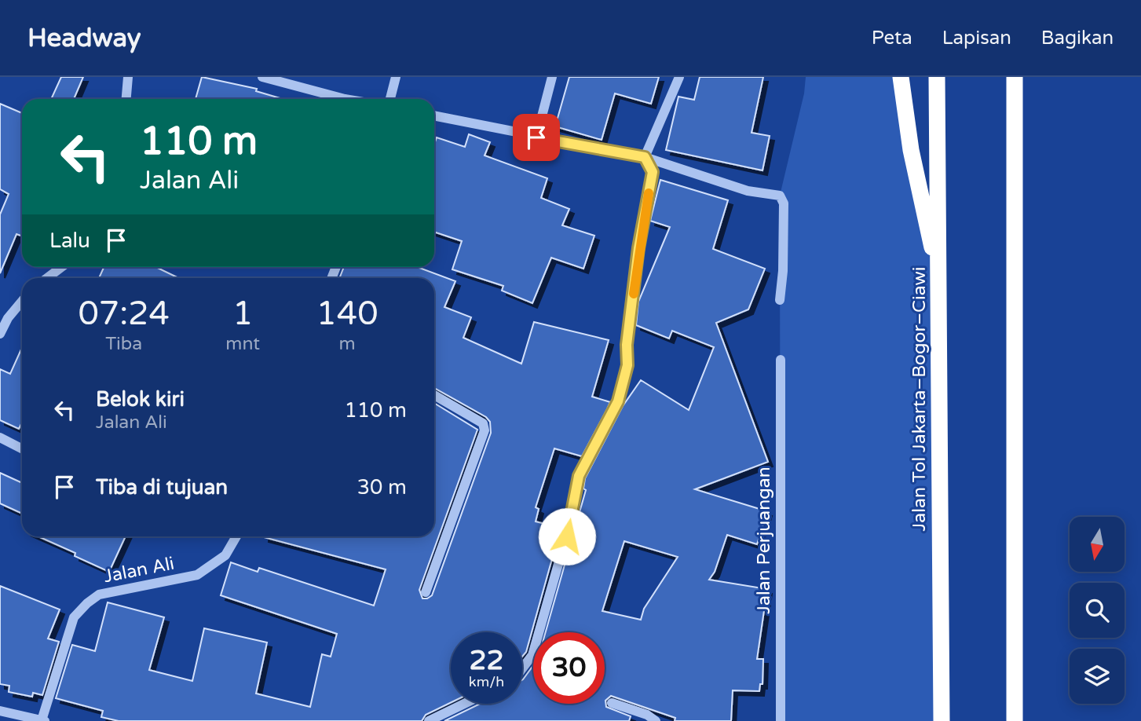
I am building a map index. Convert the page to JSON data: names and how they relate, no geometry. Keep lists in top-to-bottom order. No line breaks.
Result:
{"streets":{"highway":["Jalan Tol Jakarta–Bogor–Ciawi"],"street":["Jalan Perjuangan","Jalan Ali"]},"north":"bottom","page":{"header":"Headway","nav":["Peta","Lapisan","Bagikan"],"turn":["110 m","Jalan Ali"],"then":"Lalu","eta":["07:24","Tiba","1","mnt","140","m"],"list":[{"name":"Belok kiri","note":"Jalan Ali","value":"110 m"},{"name":"Tiba di tujuan","value":"30 m"}],"speed":"22 km/h","limit":"30"}}
